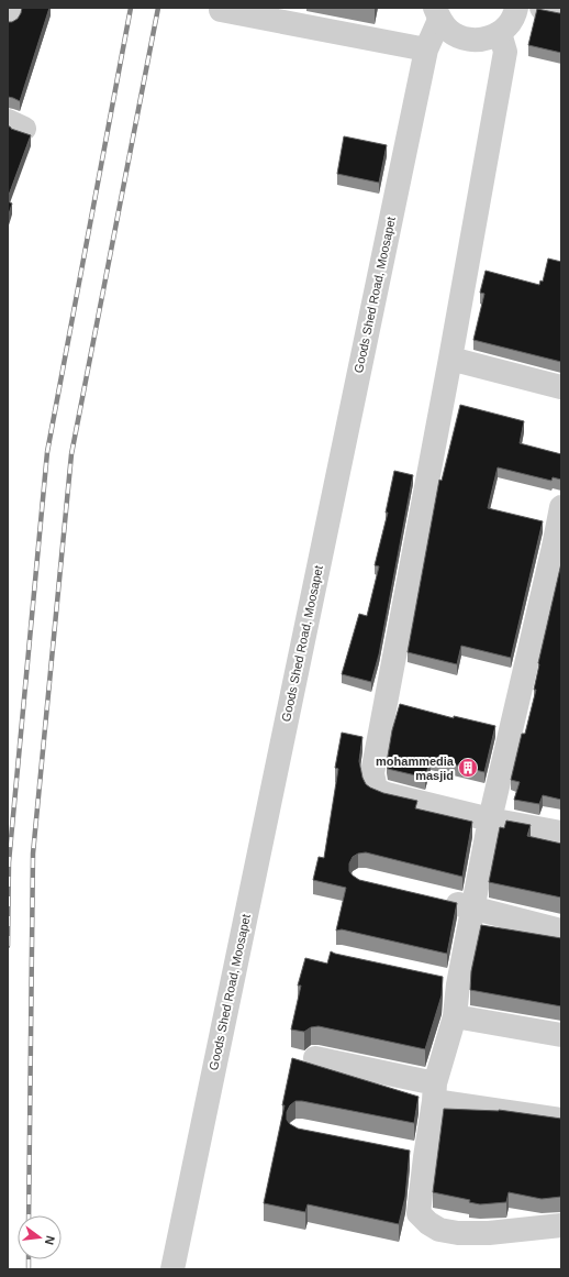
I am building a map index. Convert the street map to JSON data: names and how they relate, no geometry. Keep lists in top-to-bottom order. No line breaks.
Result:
{"streets":{"street":["Goods Shed Road, Moosapet"]},"places":{"building":["mohammedia masjid"]},"north":"right"}
